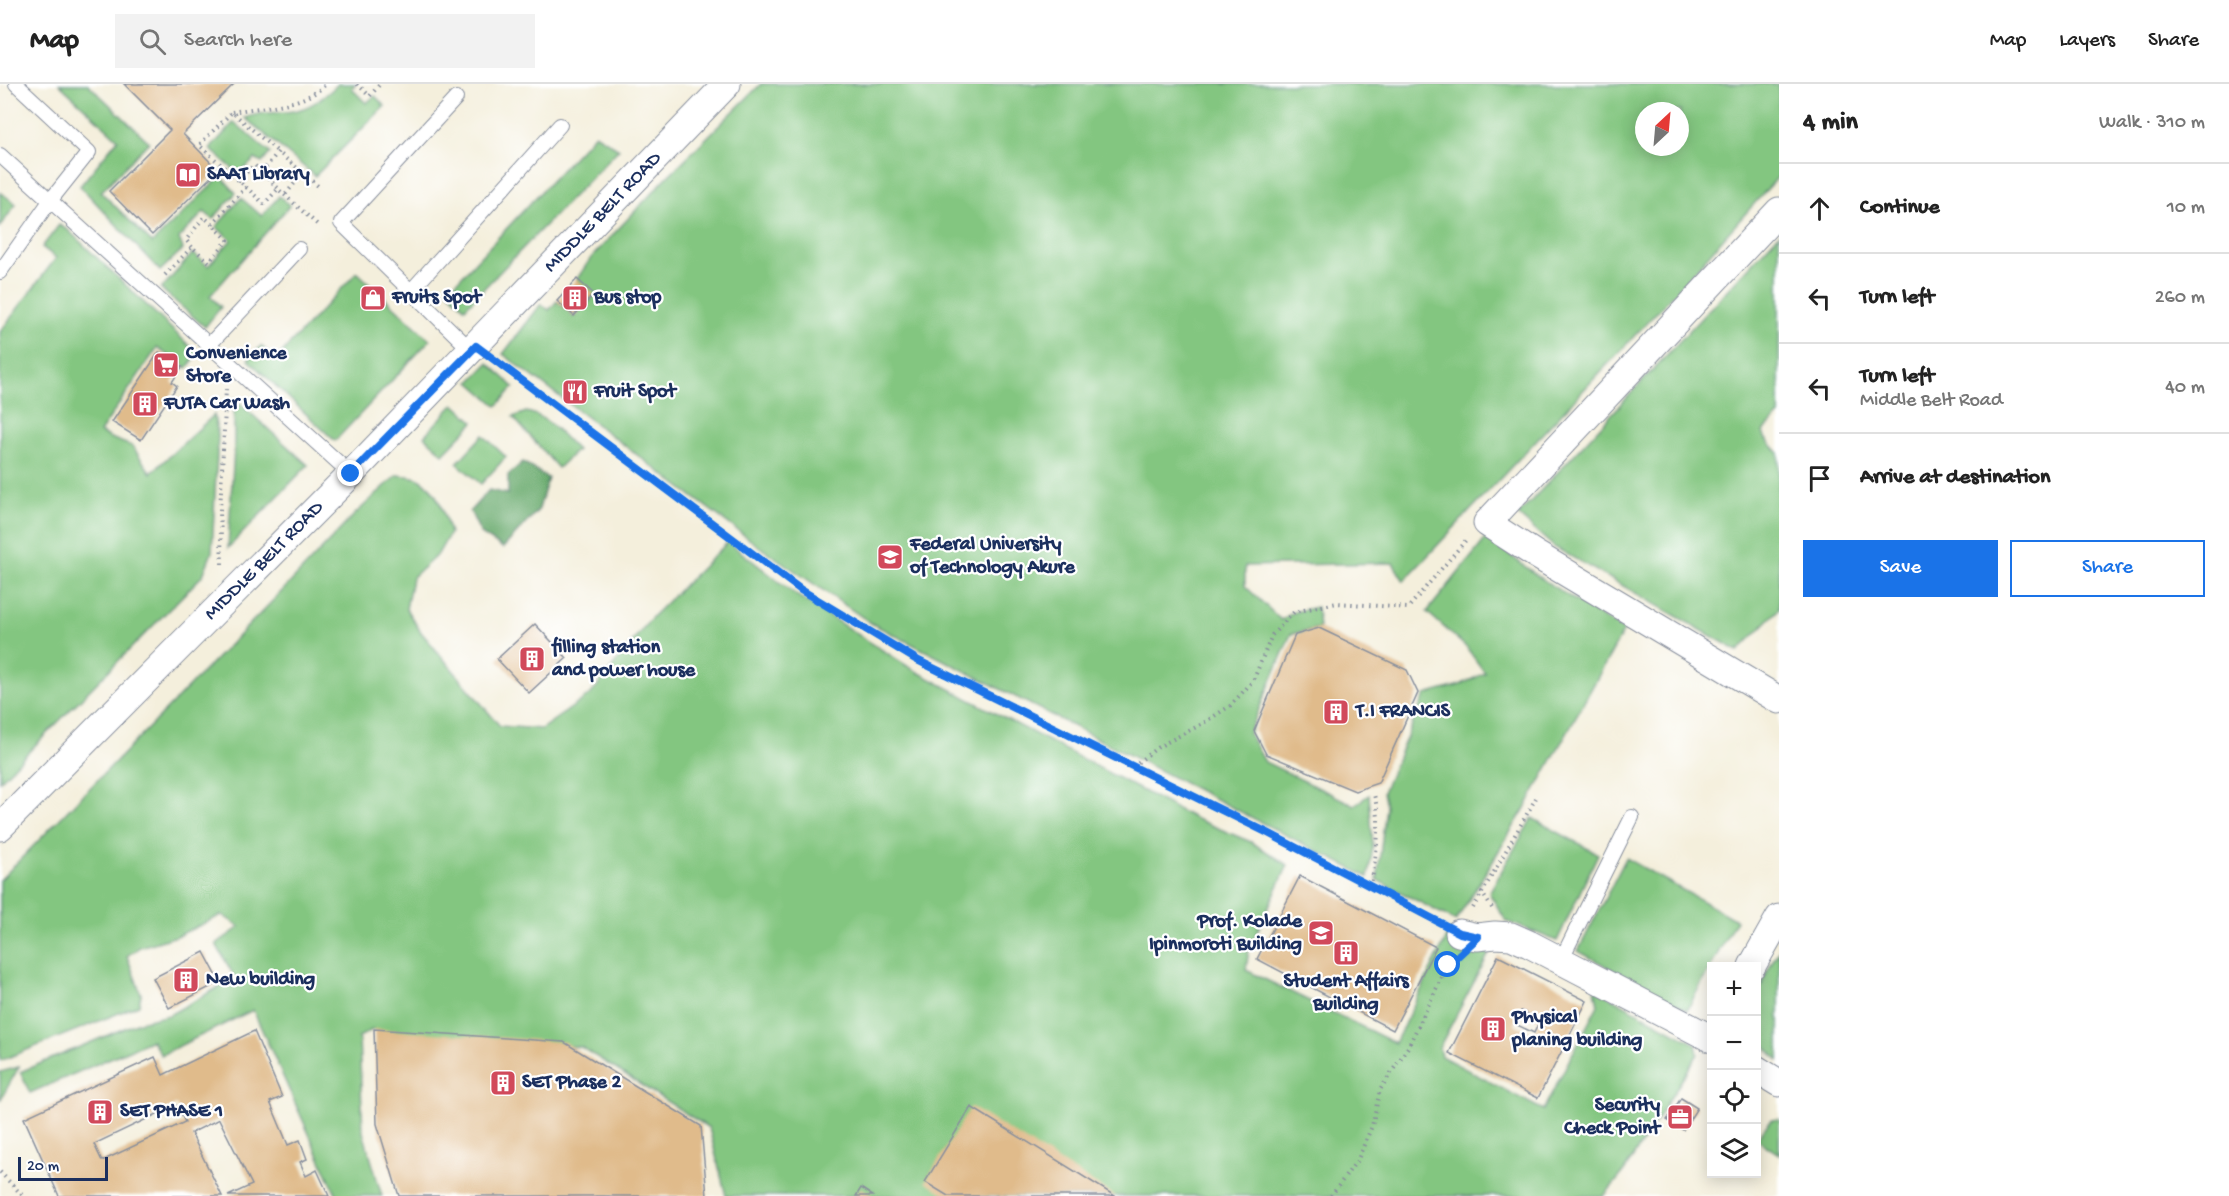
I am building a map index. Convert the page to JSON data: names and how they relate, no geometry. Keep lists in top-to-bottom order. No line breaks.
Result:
{"streets":{"street":["MIDDLE BELT ROAD"]},"places":{"library":["SAAT Library"],"shop":["Fruits Spot"],"building":["Bus stop","FUTA Car Wash","filling station and power house","T.I FRANCIS","Student Affairs Building","New building","Physical planing building","SET Phase 2","SET PHASE 1"],"supermarket":["Convenience Store"],"restaurant":["Fruit Spot"],"school or university":["Federal University of Technology Akure","Prof. Kolade Ipinmoroti Building"],"office":["Security Check Point"]},"scale_bar":"20 m","north":"top right","page":{"header":"Map","search":"Search here","nav":["Map","Layers","Share"],"heading":["4 min","Walk · 310 m"],"list":[["Continue","10 m"],["Turn left","260 m"],["Turn left","Middle Belt Road","40 m"],"Arrive at destination"],"buttons":["Save","Share"],"map_buttons":["+","−"],"scale":"20 m"}}
